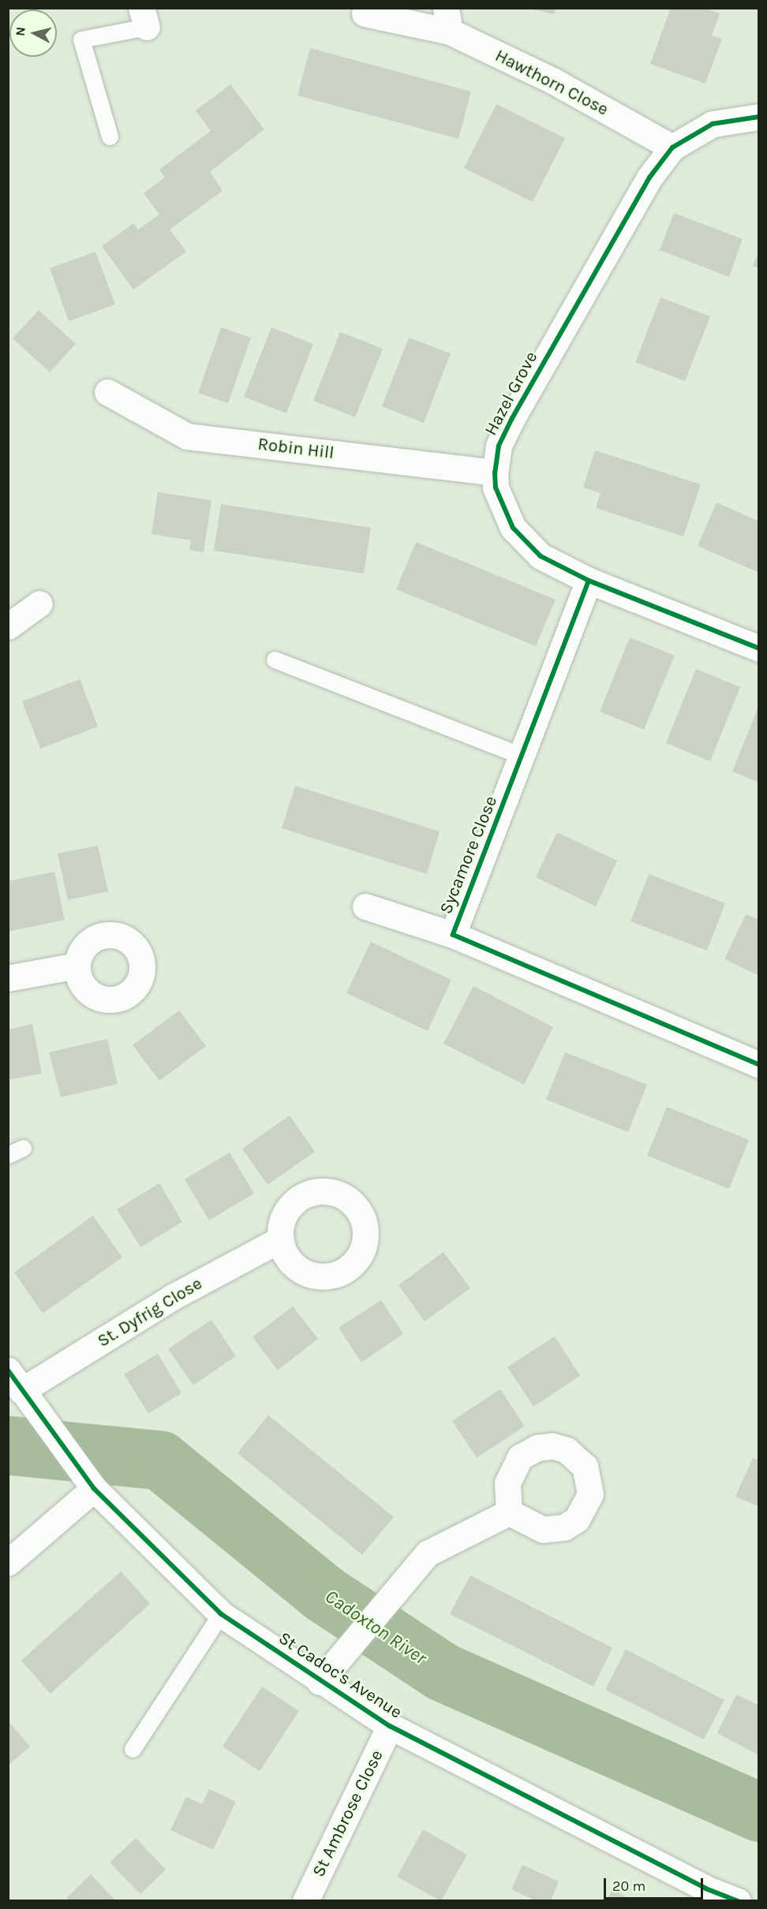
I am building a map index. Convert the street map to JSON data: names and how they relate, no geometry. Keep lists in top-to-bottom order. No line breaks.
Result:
{"streets":{"street":["Hawthorn Close","Hazel Grove","Robin Hill","Sycamore Close","St. Dyfrig Close","St Cadoc's Avenue","St Ambrose Close"]},"crossings":[["Hawthorn Close","Hazel Grove"],["Hazel Grove","Robin Hill"],["Hazel Grove","Sycamore Close"],["St. Dyfrig Close","St Cadoc's Avenue"],["St Cadoc's Avenue","St Ambrose Close"]],"water":["Cadoxton River"],"scale_bar":"20 m","north":"left"}
